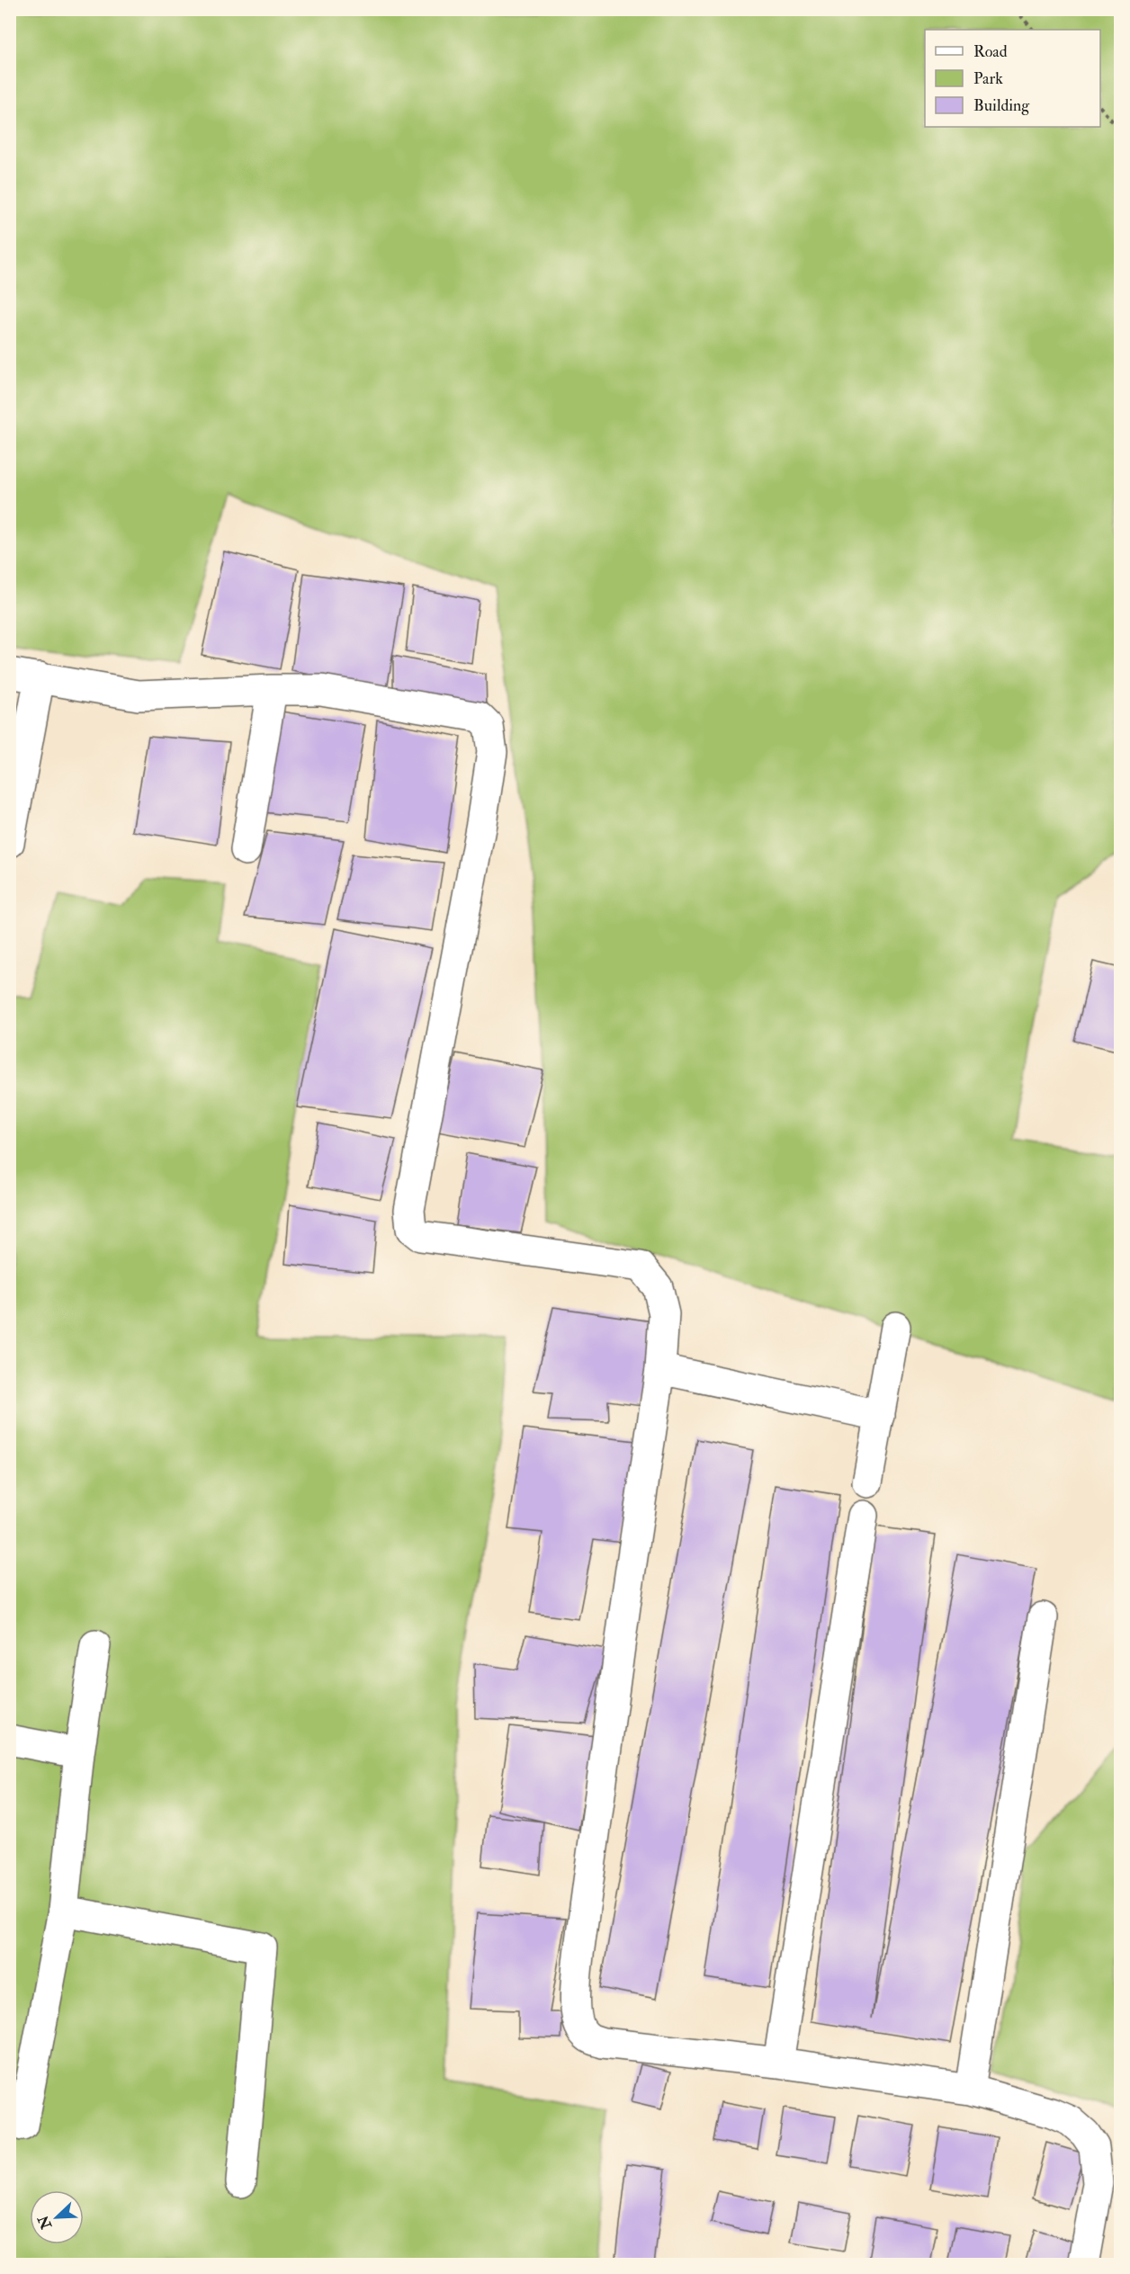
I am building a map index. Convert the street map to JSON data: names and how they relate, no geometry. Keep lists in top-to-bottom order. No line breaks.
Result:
{"legend":["Road","Park","Building"],"north":"bottom left"}
